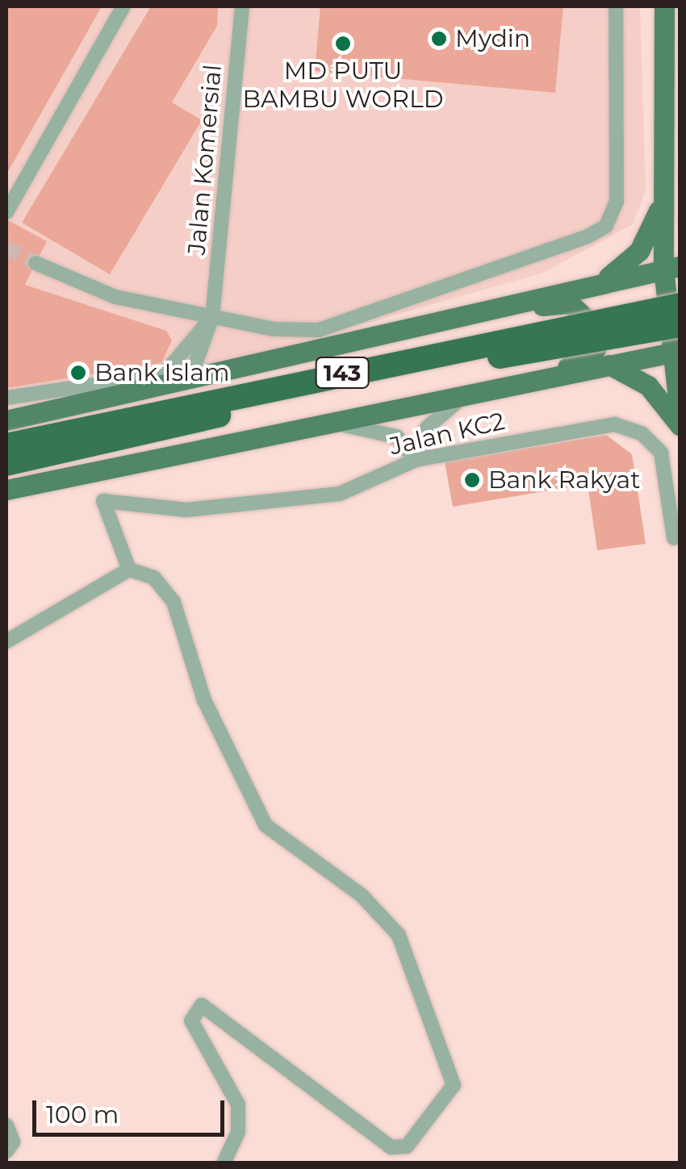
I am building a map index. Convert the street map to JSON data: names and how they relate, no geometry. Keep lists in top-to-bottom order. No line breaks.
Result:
{"streets":{"highway":["143"],"street":["Jalan Komersial","Jalan KC2"]},"places":["Mydin","MD PUTU BAMBU WORLD","Bank Islam","Bank Rakyat"],"scale_bar":"100 m"}
